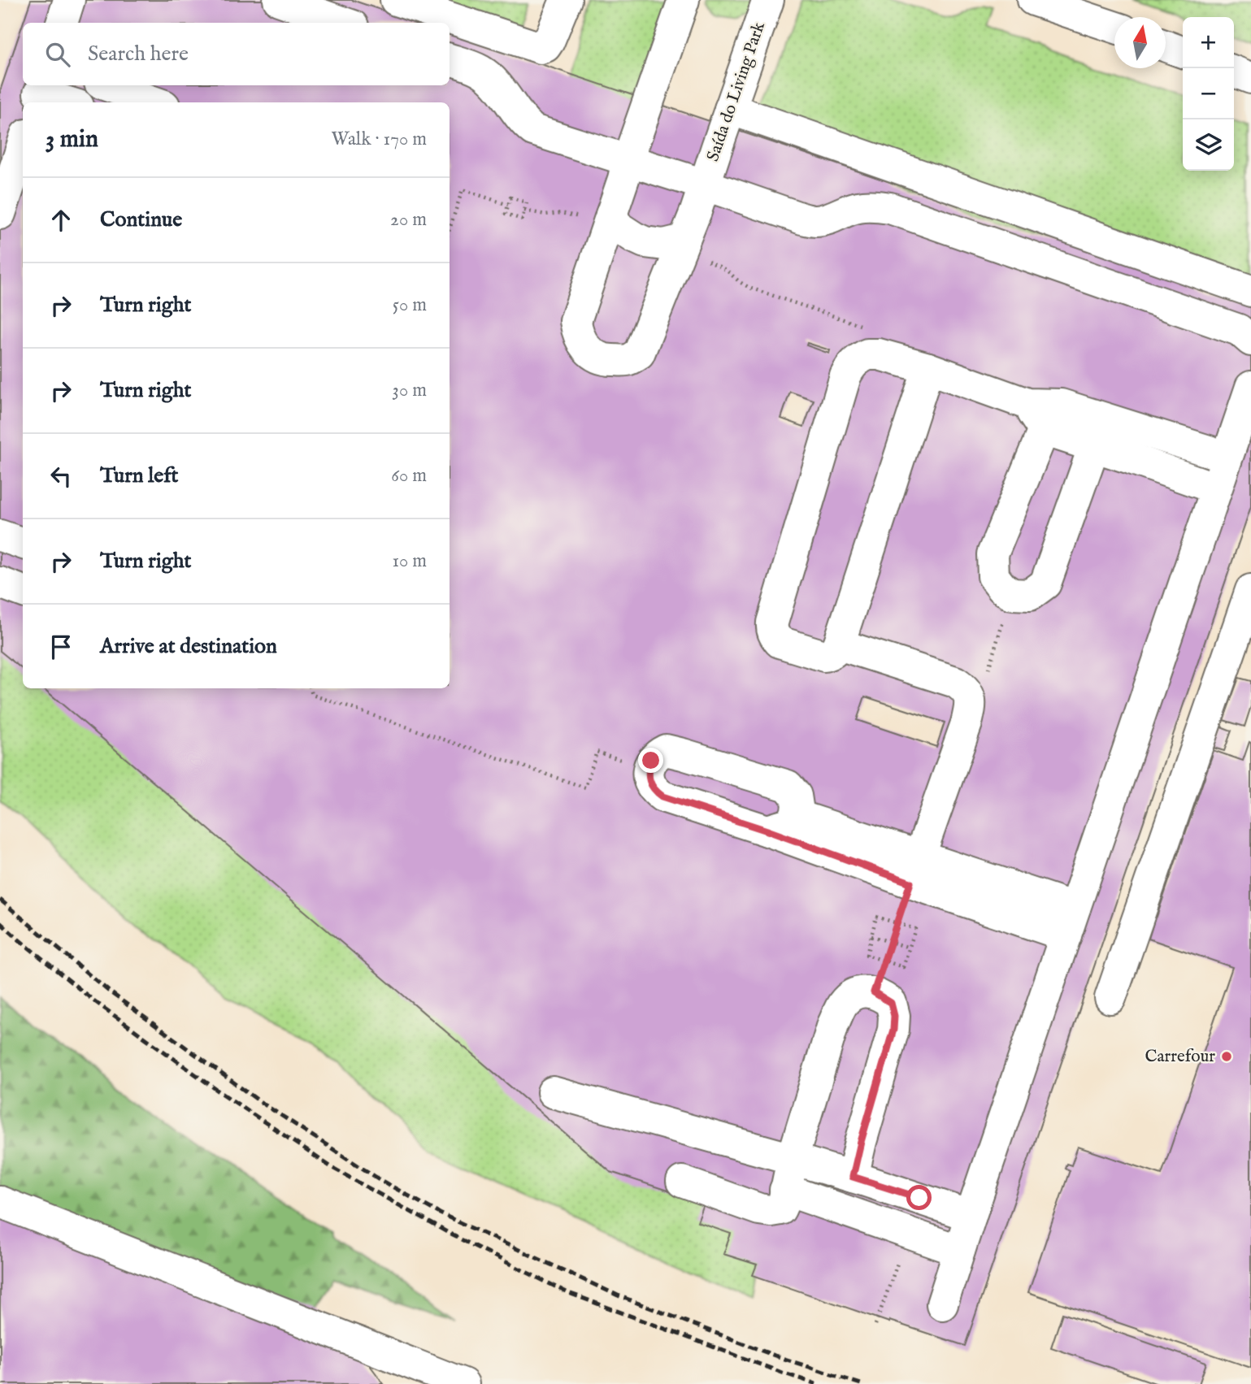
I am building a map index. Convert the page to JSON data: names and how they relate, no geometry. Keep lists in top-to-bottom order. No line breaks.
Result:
{"streets":{"street":["Saída do Living Park"]},"places":["Carrefour"],"north":"top","page":{"map_buttons":["+","−"],"search":"Search here","heading":["3 min","Walk · 170 m"],"list":[["Continue","20 m"],["Turn right","50 m"],["Turn right","30 m"],["Turn left","60 m"],["Turn right","10 m"],"Arrive at destination"]}}
